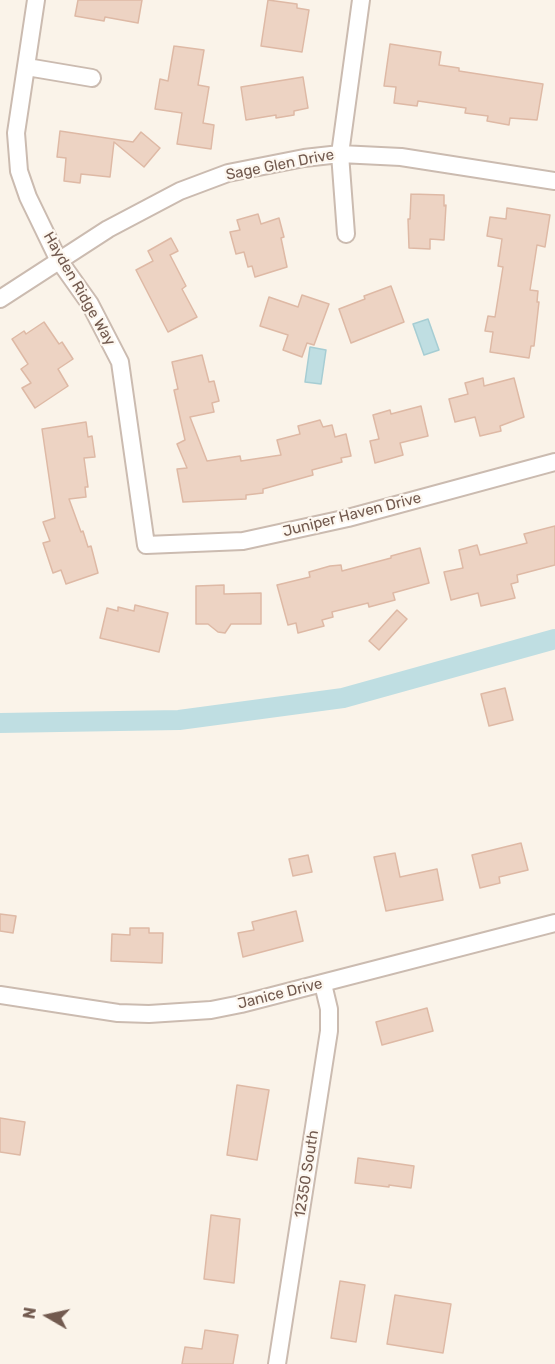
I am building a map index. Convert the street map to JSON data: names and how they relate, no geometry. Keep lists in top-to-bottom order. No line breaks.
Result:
{"streets":{"street":["Sage Glen Drive","Hayden Ridge Way","Juniper Haven Drive","Janice Drive","12350 South"]},"crossings":[["Sage Glen Drive","Hayden Ridge Way"],["Hayden Ridge Way","Juniper Haven Drive"],["Janice Drive","12350 South"]],"north":"left"}
